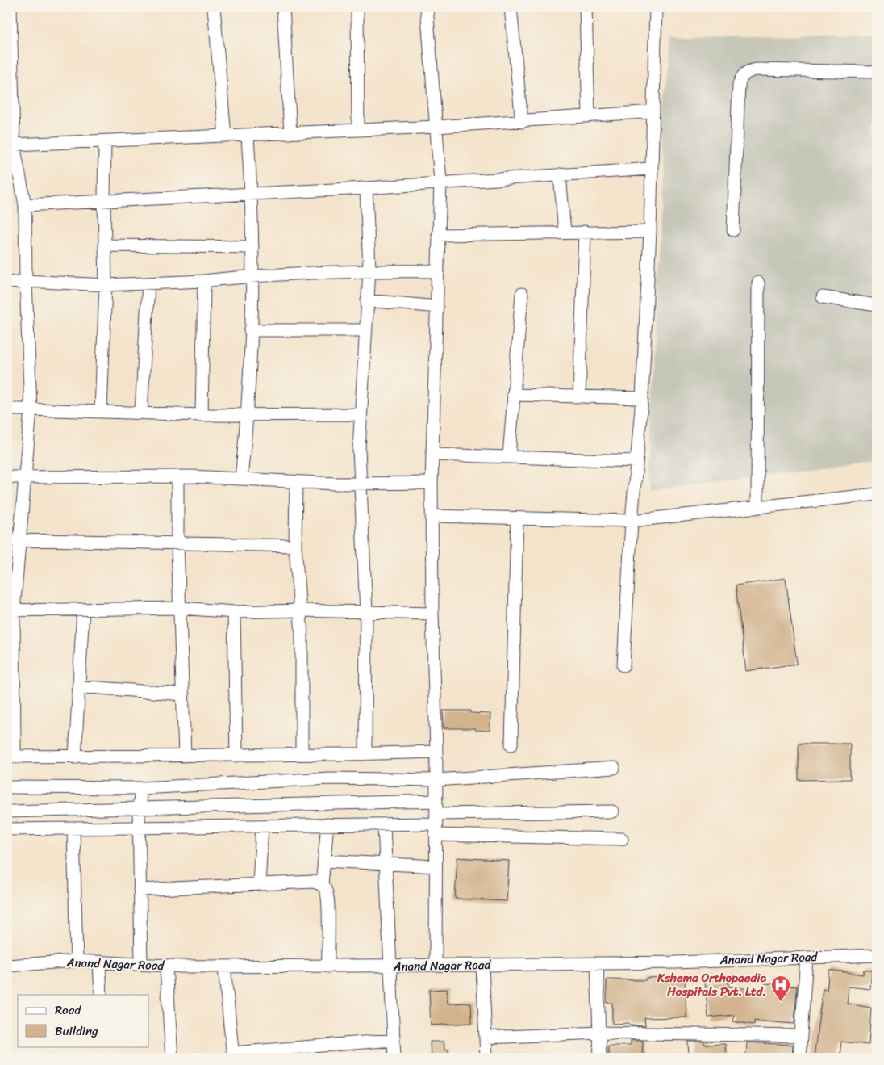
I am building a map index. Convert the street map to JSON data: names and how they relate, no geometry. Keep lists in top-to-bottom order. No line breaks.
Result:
{"streets":{"street":["Anand Nagar Road"]},"places":{"hospital":["Kshema Orthopaedic Hospitals Pvt. Ltd."]},"legend":["Road","Building"]}
